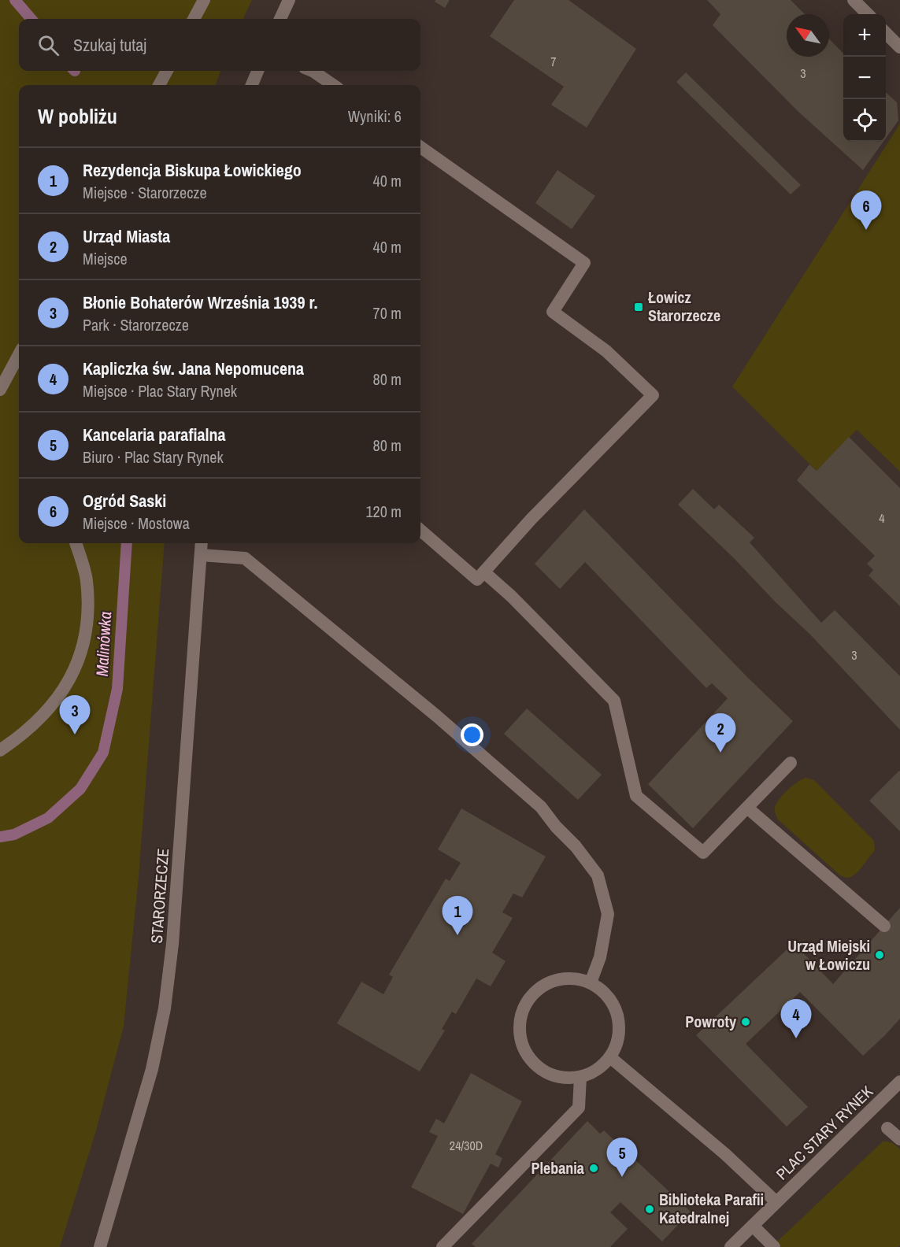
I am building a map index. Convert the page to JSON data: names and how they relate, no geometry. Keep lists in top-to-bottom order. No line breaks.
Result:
{"streets":{"street":["STARORZECZE","PLAC STARY RYNEK"]},"water":["Malinówka"],"places":{"transit":["Łowicz Starorzecze"],"other":["Urząd Miejski w Łowiczu","Powroty","Plebania","Biblioteka Parafii Katedralnej"]},"house_numbers":["7","3","4","3","24/30D"],"north":"top left","page":{"map_buttons":["+","−"],"search":"Szukaj tutaj","heading":["W pobliżu","Wyniki: 6"],"list":[{"mark":"1","name":"Rezydencja Biskupa Łowickiego","note":"Miejsce · Starorzecze","value":"40 m"},{"mark":"2","name":"Urząd Miasta","note":"Miejsce","value":"40 m"},{"mark":"3","name":"Błonie Bohaterów Września 1939 r.","note":"Park · Starorzecze","value":"70 m"},{"mark":"4","name":"Kapliczka św. Jana Nepomucena","note":"Miejsce · Plac Stary Rynek","value":"80 m"},{"mark":"5","name":"Kancelaria parafialna","note":"Biuro · Plac Stary Rynek","value":"80 m"},{"mark":"6","name":"Ogród Saski","note":"Miejsce · Mostowa","value":"120 m"}],"pins":["6","3","2","1","4","5"]}}
